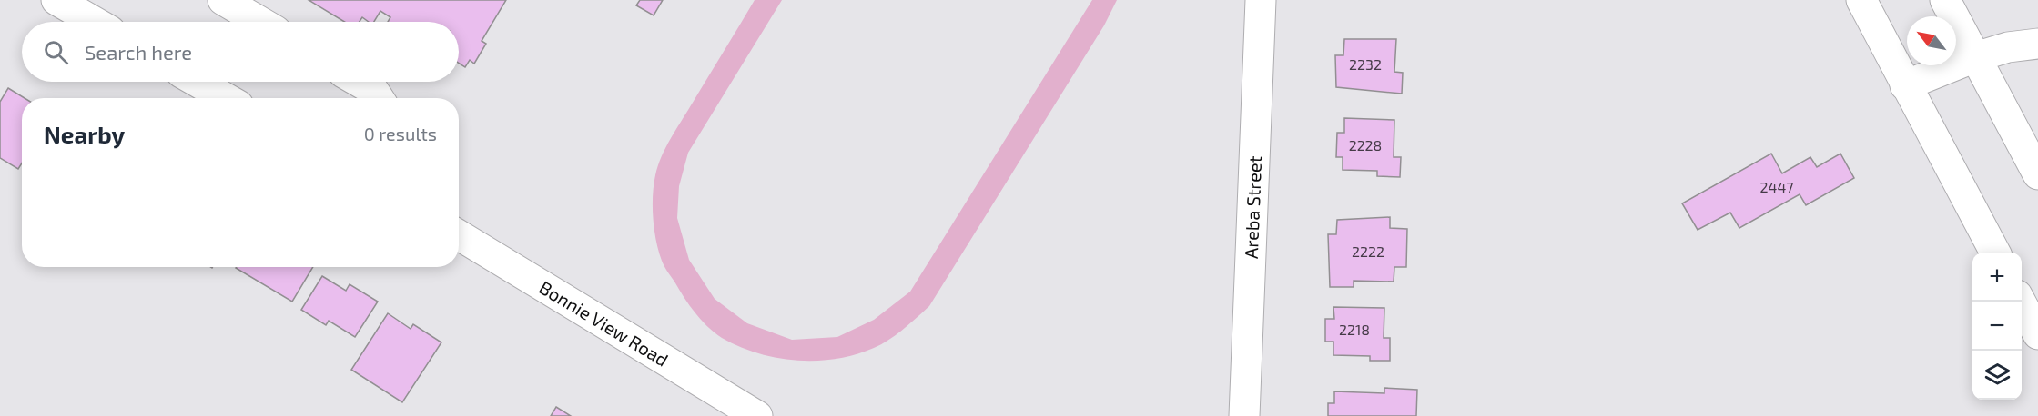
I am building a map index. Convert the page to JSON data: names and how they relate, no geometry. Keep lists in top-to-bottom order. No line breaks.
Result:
{"streets":{"street":["Areba Street","Bonnie View Road"]},"house_numbers":["2232","2228","2447","2222","2218"],"north":"top left","page":{"search":"Search here","heading":["Nearby","0 results"],"map_buttons":["+","−"]}}
